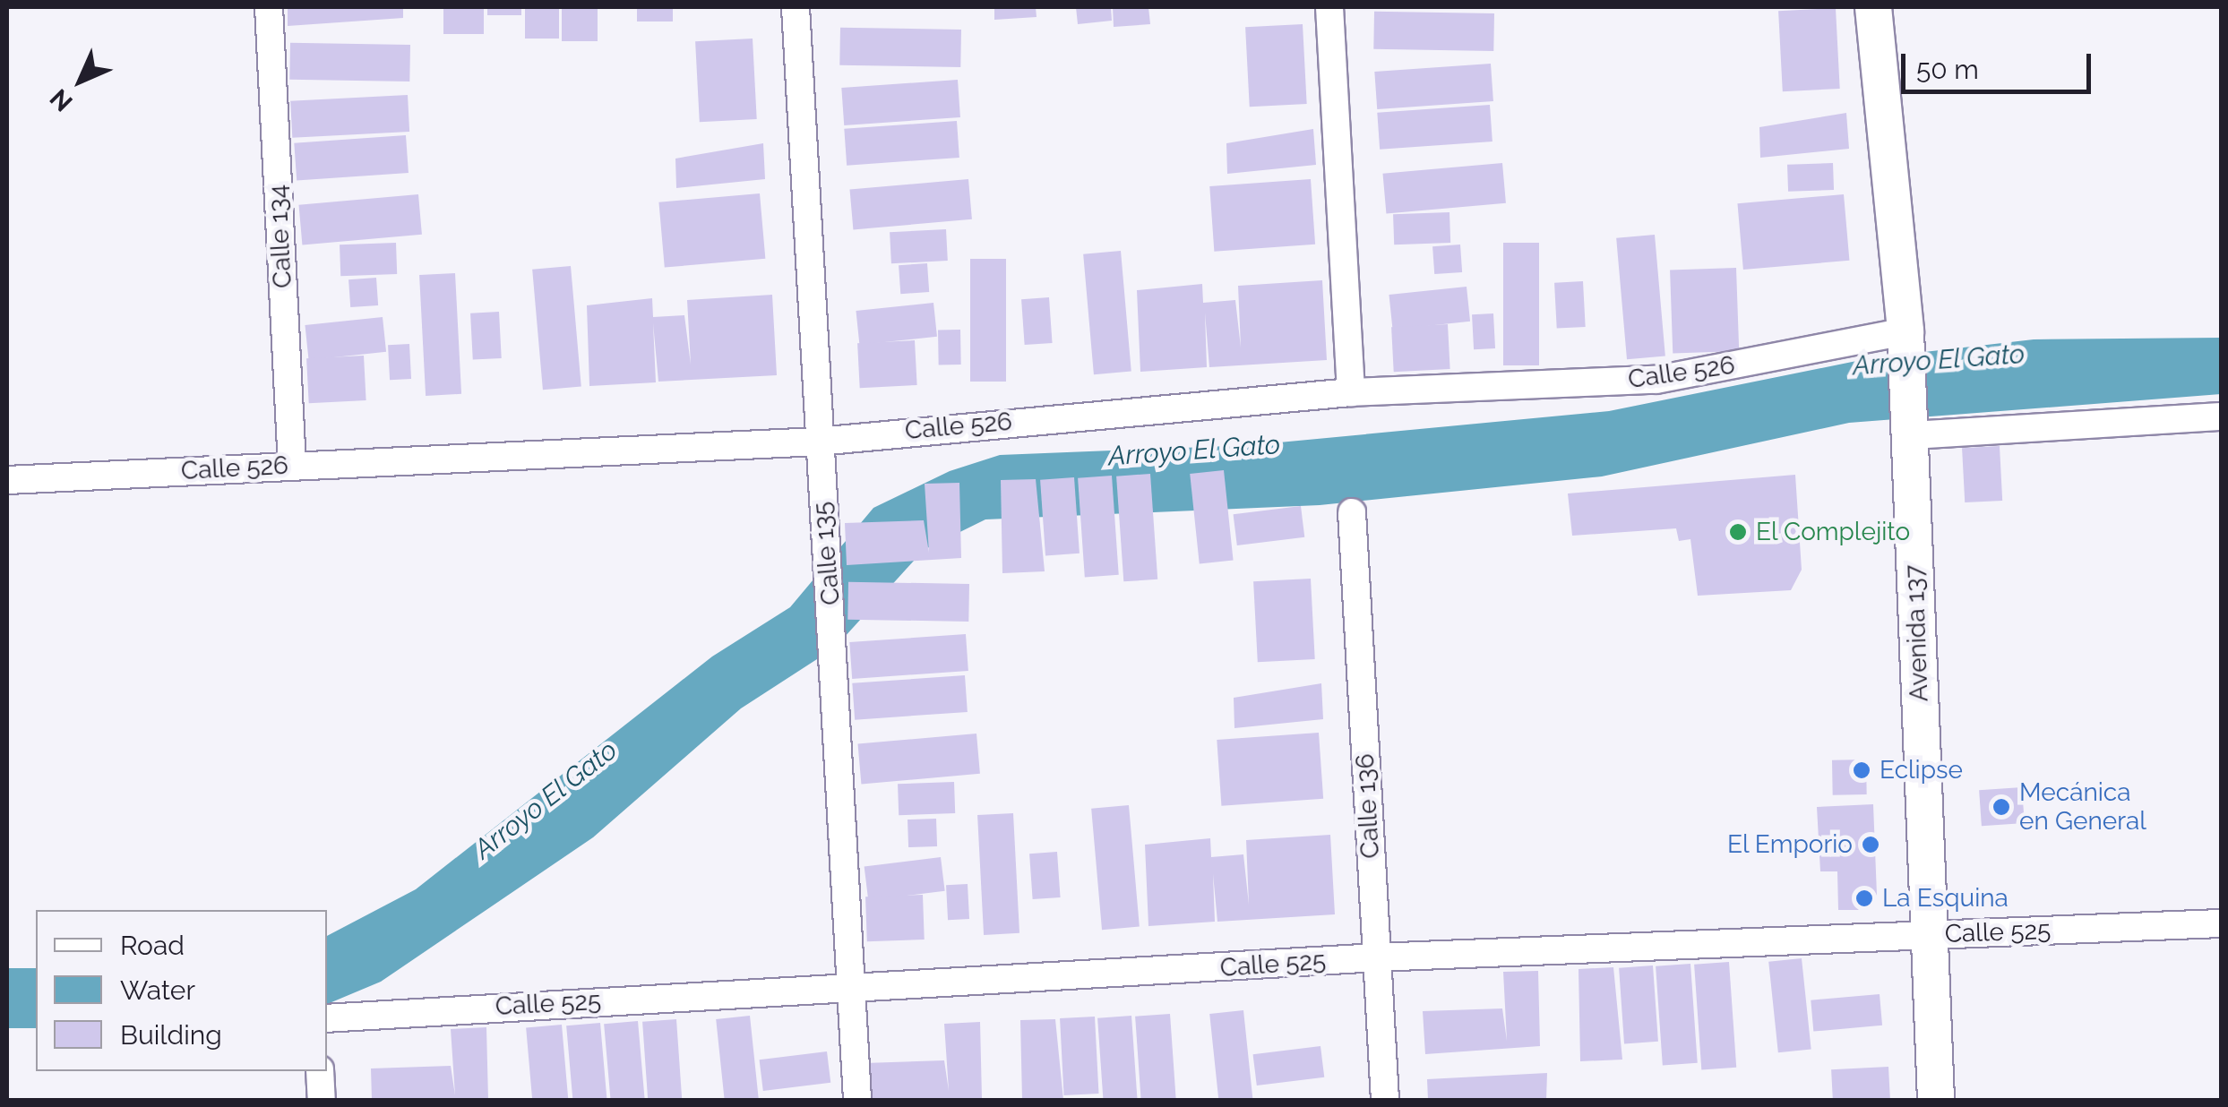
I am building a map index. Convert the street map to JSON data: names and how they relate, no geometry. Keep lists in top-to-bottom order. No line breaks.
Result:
{"streets":{"street":["Calle 134","Calle 526","Calle 135","Avenida 137","Calle 136","Calle 525"]},"crossings":[["Calle 134","Calle 526"],["Calle 526","Calle 135"],["Calle 526","Avenida 137"],["Calle 135","Calle 525"],["Avenida 137","Calle 525"],["Calle 136","Calle 525"]],"water":["Arroyo El Gato"],"places":["El Complejito","Eclipse","Mecánica en General","El Emporio","La Esquina"],"legend":["Road","Water","Building"],"scale_bar":"50 m","north":"bottom left"}
